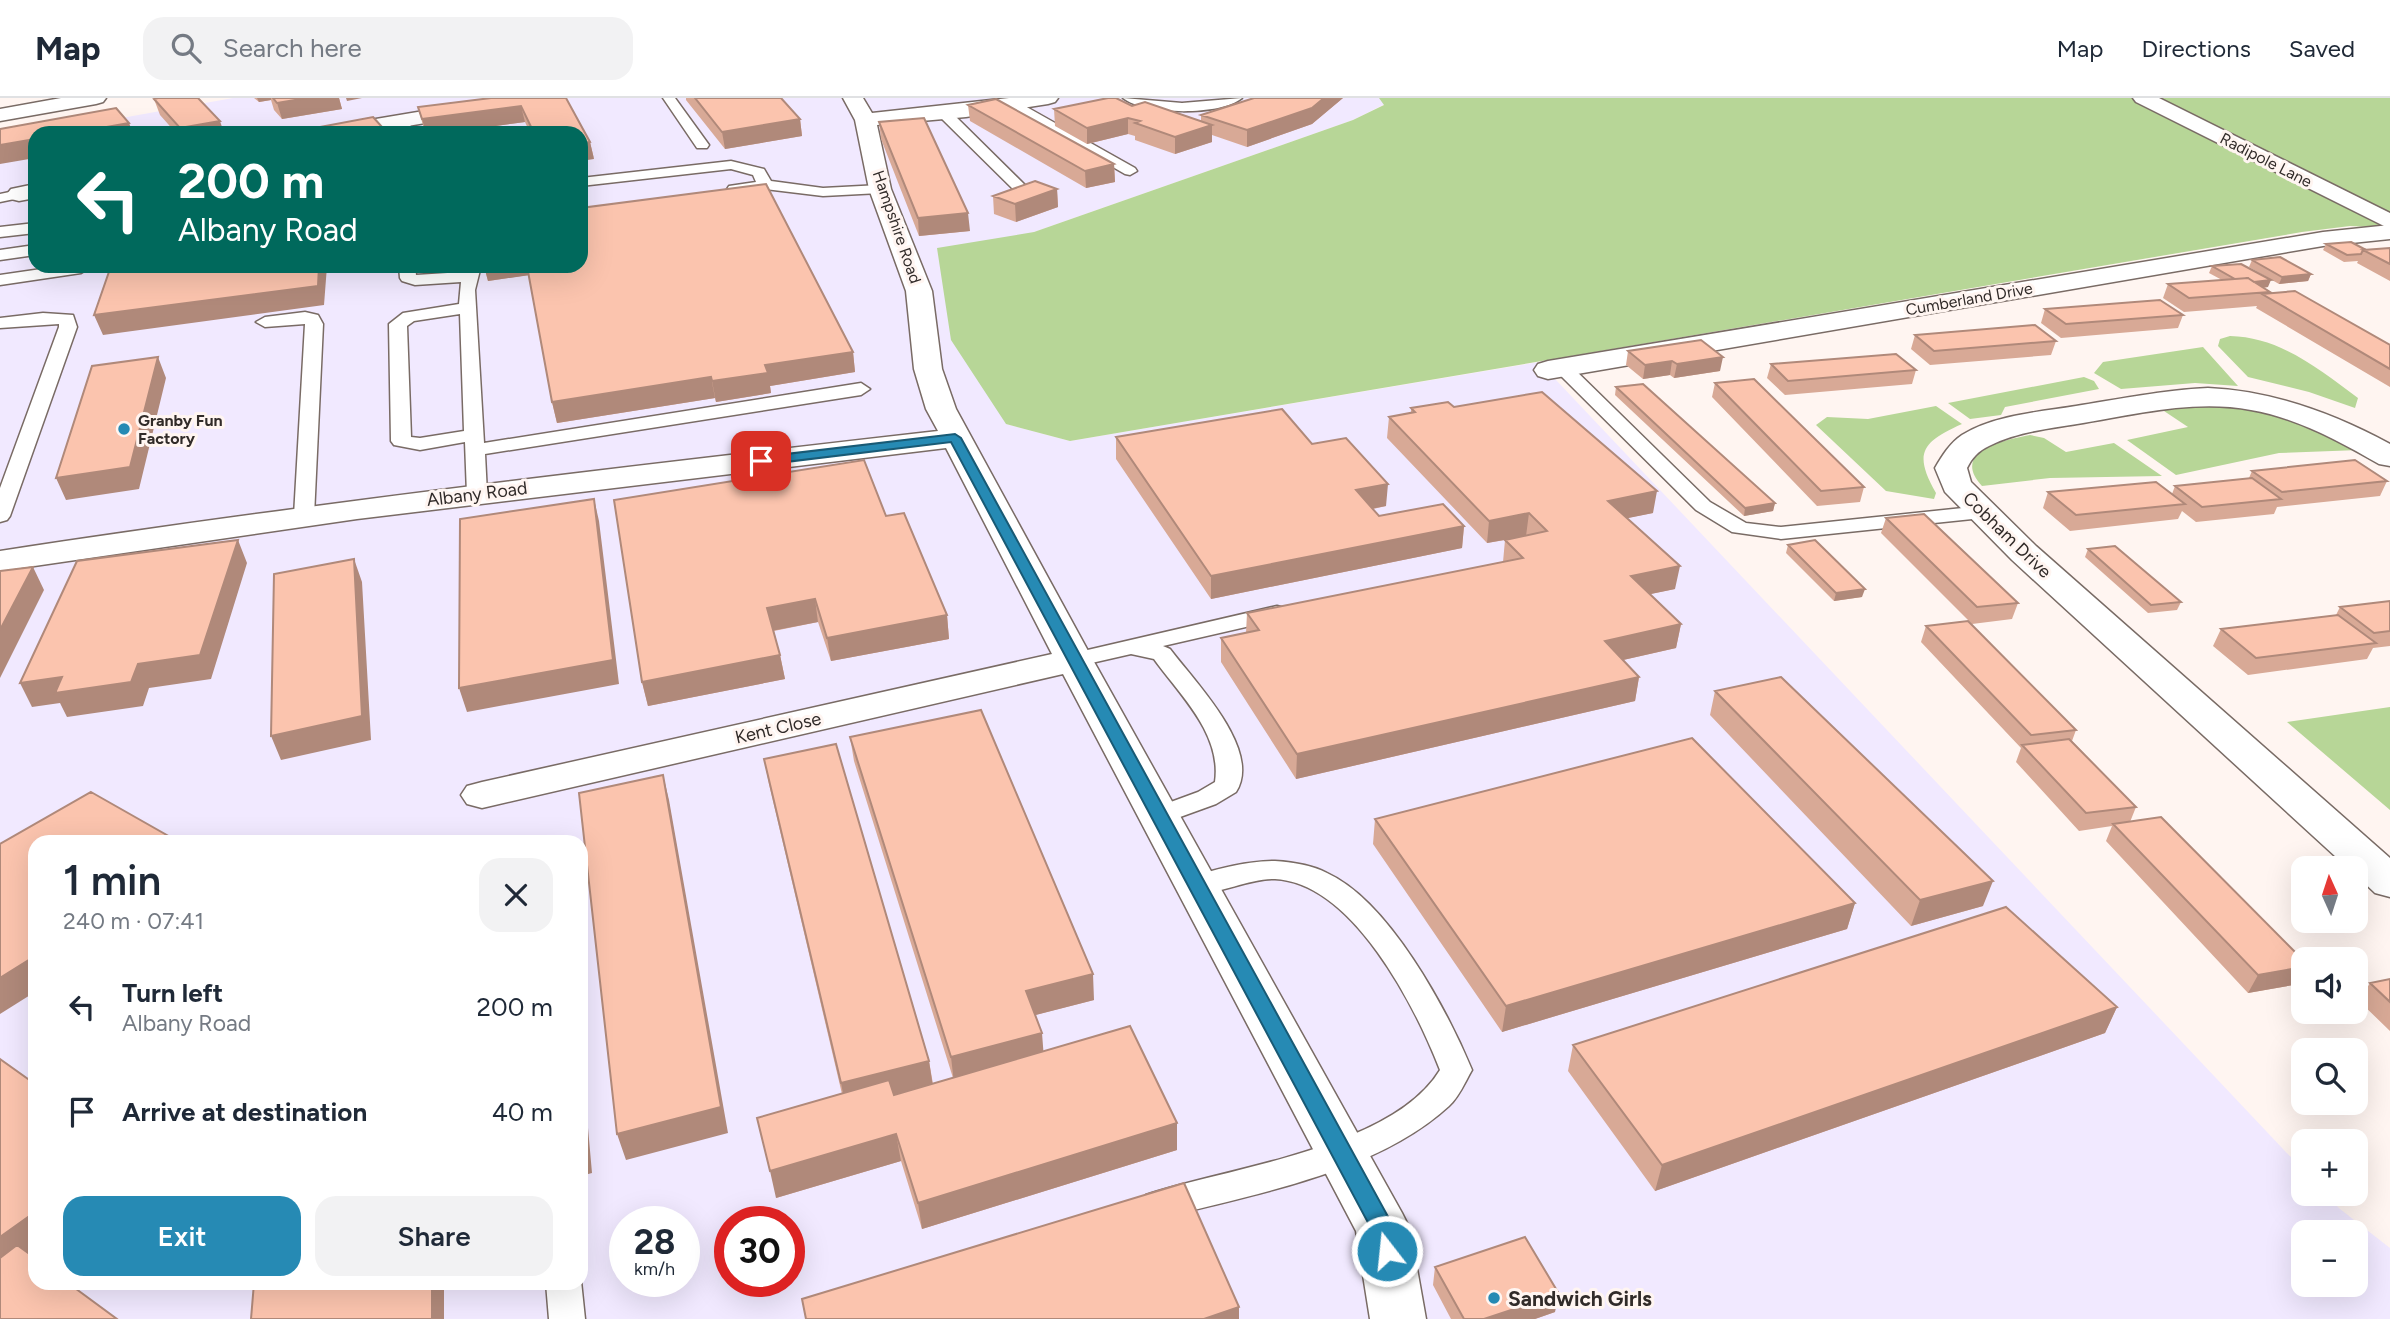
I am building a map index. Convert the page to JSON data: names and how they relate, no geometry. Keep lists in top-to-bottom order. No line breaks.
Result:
{"streets":{"street":["Radipole Lane","Hampshire Road","Cumberland Drive","Albany Road","Cobham Drive","Kent Close"]},"crossings":[["Hampshire Road","Albany Road"]],"places":["Granby Fun Factory","Sandwich Girls"],"north":"top","page":{"header":"Map","search":"Search here","nav":["Map","Directions","Saved"],"turn":["200 m","Albany Road"],"heading":["1 min","240 m · 07:41"],"map_buttons":["+","−"],"list":[{"name":"Turn left","note":"Albany Road","value":"200 m"},{"name":"Arrive at destination","value":"40 m"}],"buttons":["Exit","Share"],"speed":"28 km/h","limit":"30"}}
